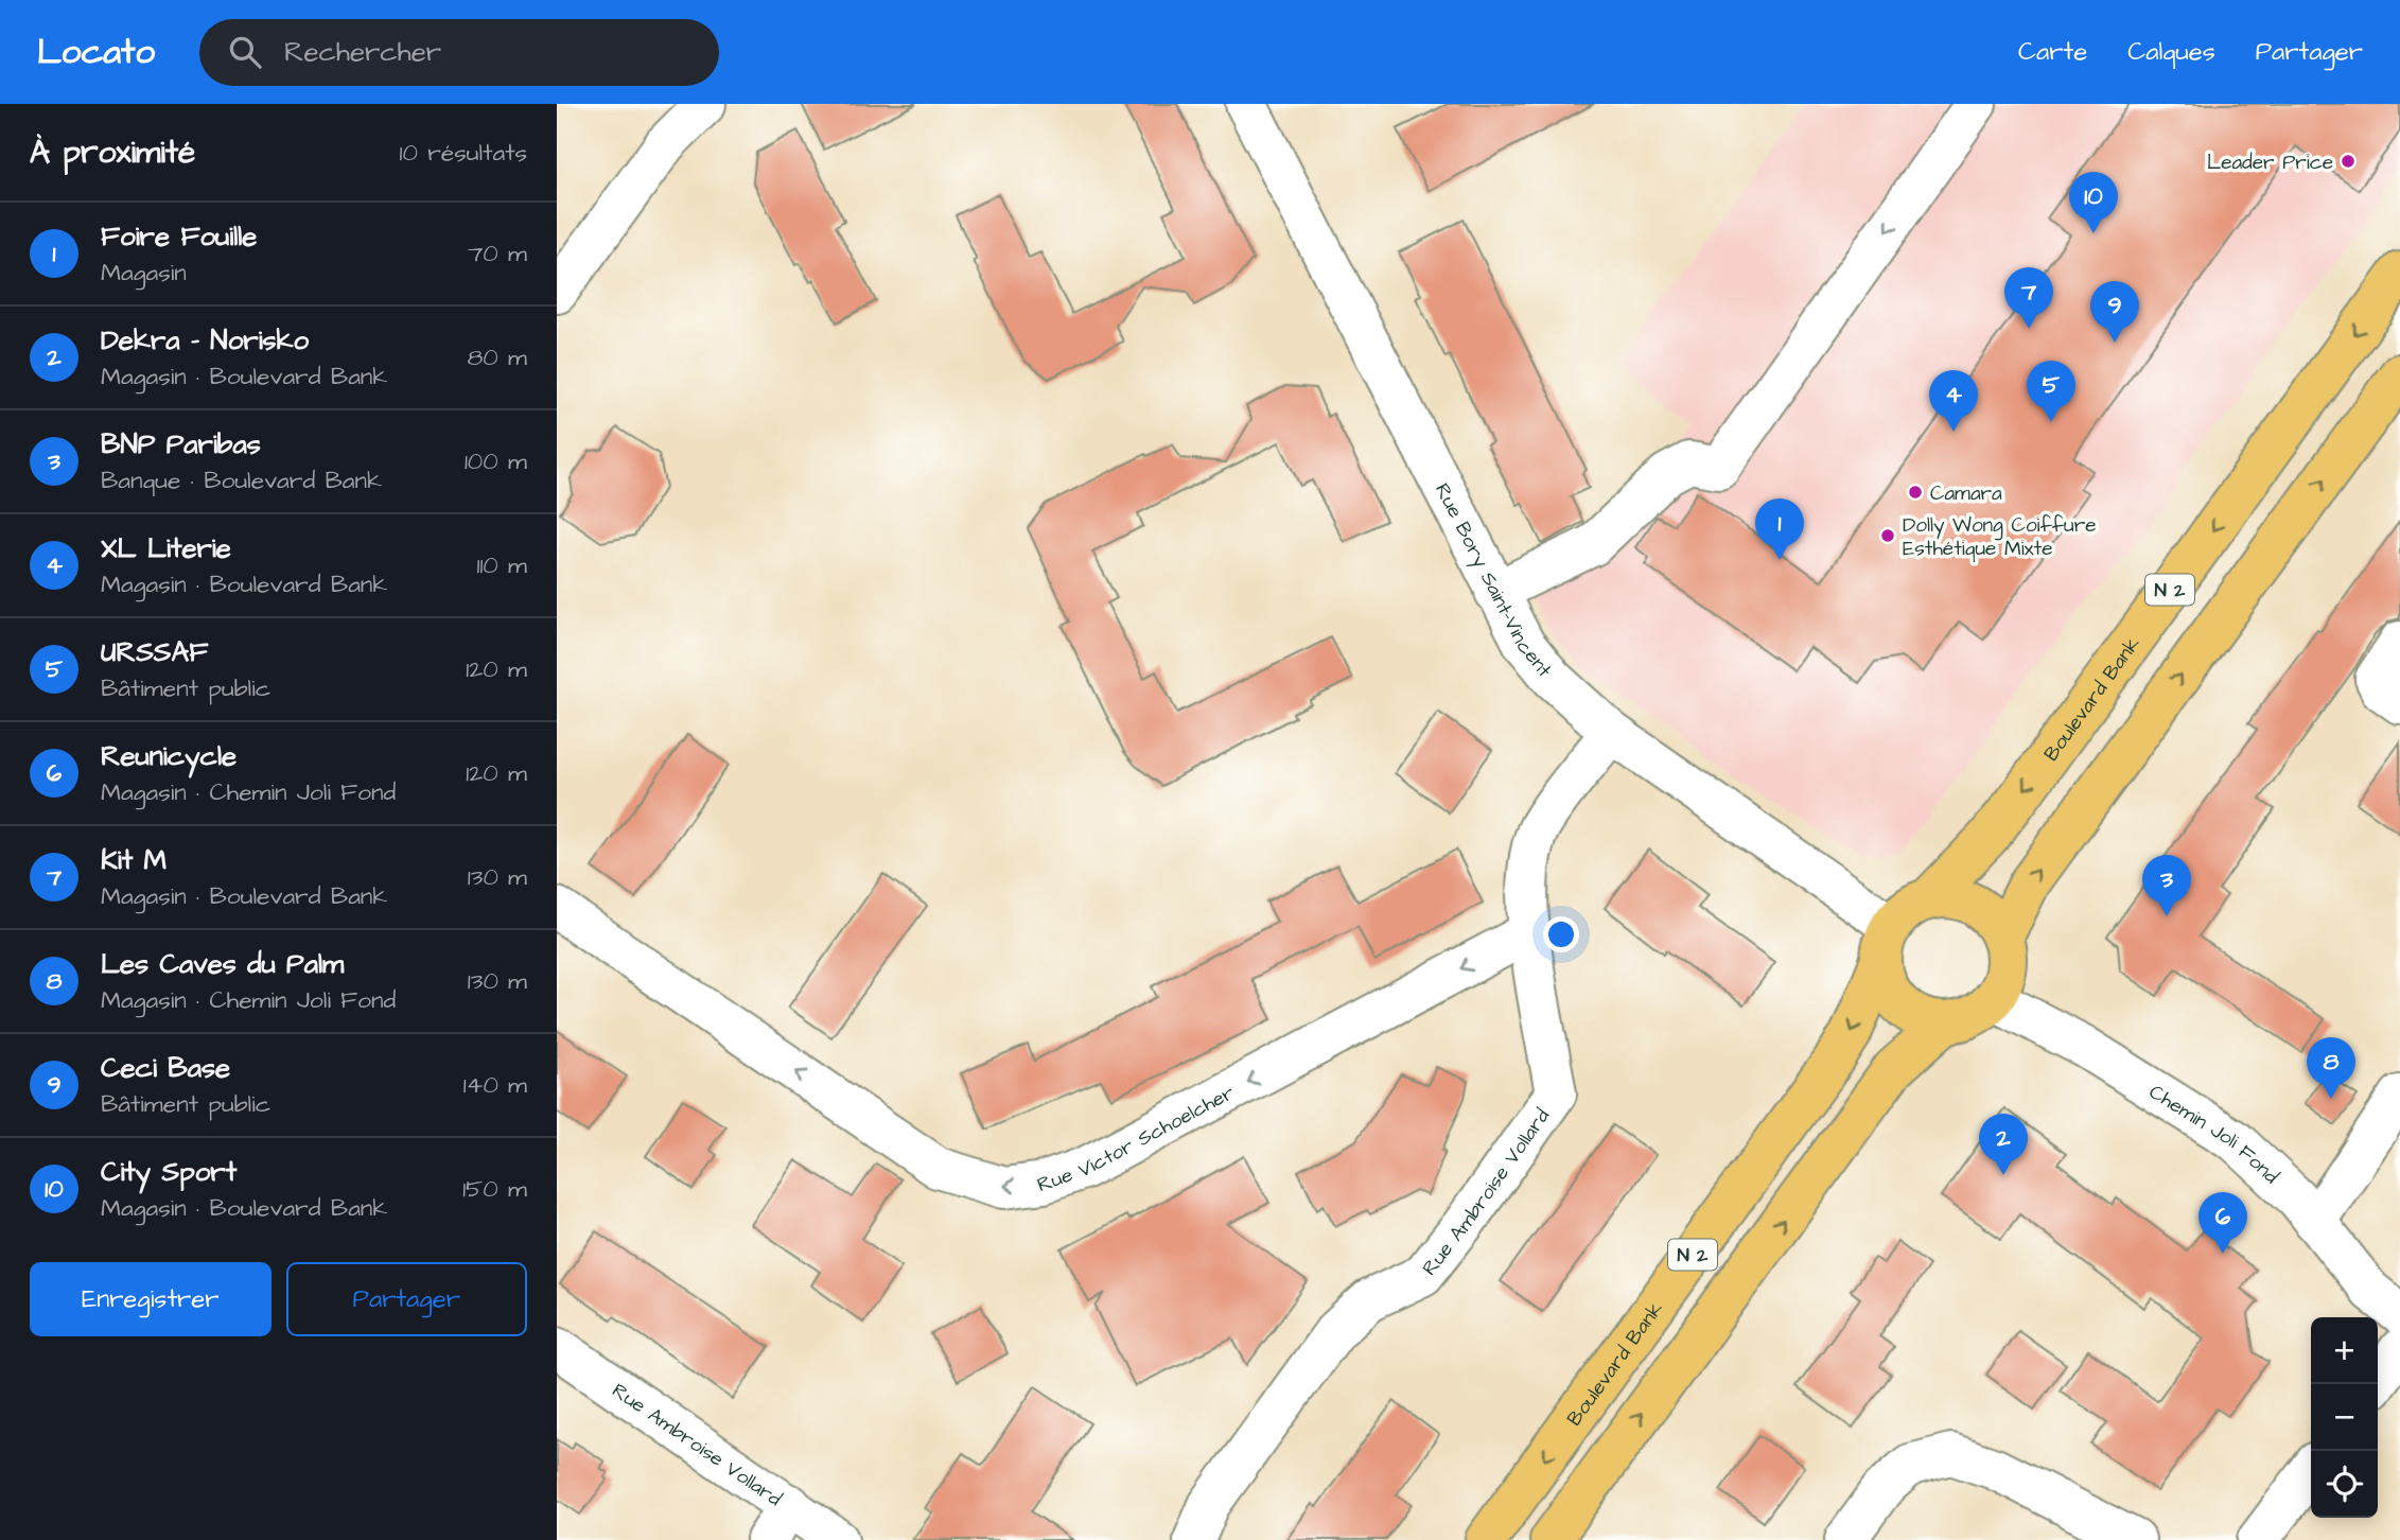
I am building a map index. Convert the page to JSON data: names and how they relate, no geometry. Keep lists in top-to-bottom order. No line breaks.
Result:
{"streets":{"main road":["N 2","Boulevard Bank"],"street":["Rue Bory Saint-Vincent","Chemin Joli Fond","Rue Victor Schoelcher","Rue Ambroise Vollard"]},"crossings":[["Rue Bory Saint-Vincent","N 2"],["Rue Bory Saint-Vincent","Boulevard Bank"],["Rue Bory Saint-Vincent","Chemin Joli Fond"],["N 2","Boulevard Bank"],["N 2","Chemin Joli Fond"],["Boulevard Bank","Chemin Joli Fond"],["Rue Victor Schoelcher","Rue Ambroise Vollard"]],"one_way":["Rue Victor Schoelcher"],"places":["Leader Price","Camara","Dolly Wong Coiffure Esthétique Mixte"],"page":{"header":"Locato","search":"Rechercher","nav":["Carte","Calques","Partager"],"heading":["À proximité","10 résultats"],"pins":["10","7","9","5","4","1","3","8","2","6"],"list":[{"mark":"1","name":"Foire Fouille","note":"Magasin","value":"70 m"},{"mark":"2","name":"Dekra - Norisko","note":"Magasin · Boulevard Bank","value":"80 m"},{"mark":"3","name":"BNP Paribas","note":"Banque · Boulevard Bank","value":"100 m"},{"mark":"4","name":"XL Literie","note":"Magasin · Boulevard Bank","value":"110 m"},{"mark":"5","name":"URSSAF","note":"Bâtiment public","value":"120 m"},{"mark":"6","name":"Reunicycle","note":"Magasin · Chemin Joli Fond","value":"120 m"},{"mark":"7","name":"Kit M","note":"Magasin · Boulevard Bank","value":"130 m"},{"mark":"8","name":"Les Caves du Palm","note":"Magasin · Chemin Joli Fond","value":"130 m"},{"mark":"9","name":"Ceci Base","note":"Bâtiment public","value":"140 m"},{"mark":"10","name":"City Sport","note":"Magasin · Boulevard Bank","value":"150 m"}],"buttons":["Enregistrer","Partager"],"map_buttons":["+","−"]}}
